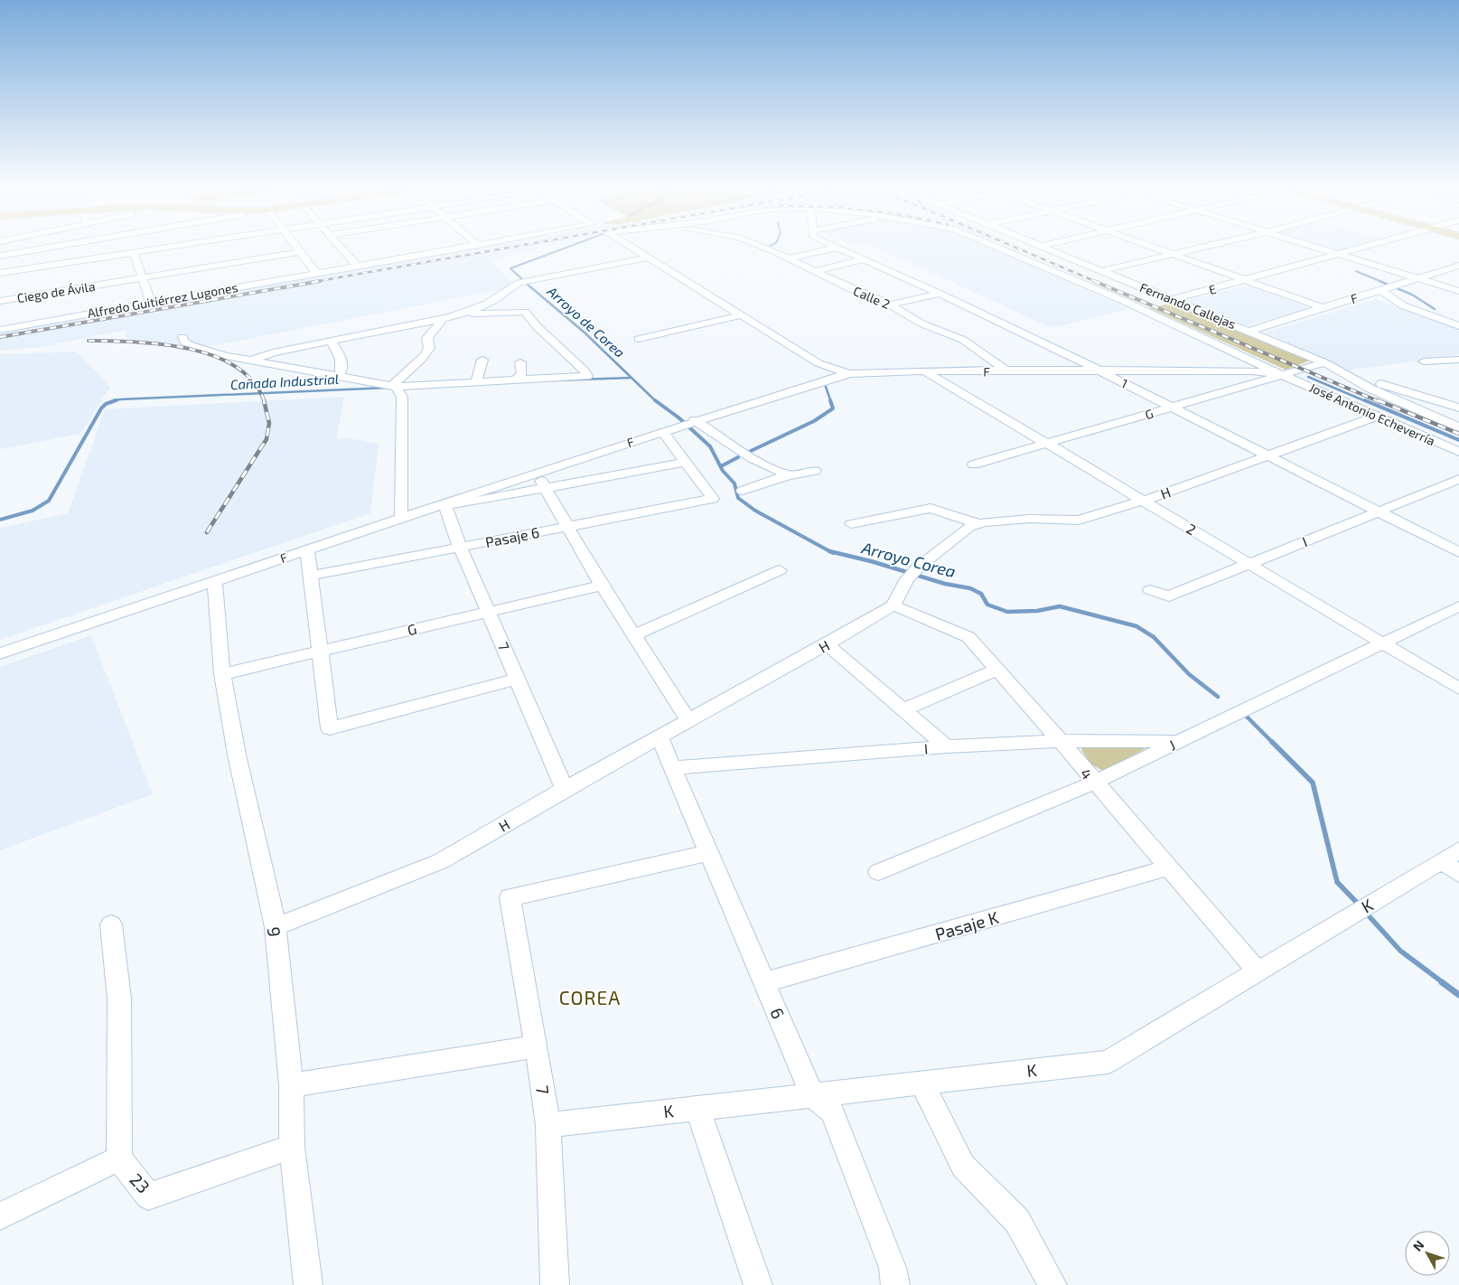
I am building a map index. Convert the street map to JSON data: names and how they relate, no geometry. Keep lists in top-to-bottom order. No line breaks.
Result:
{"streets":{"street":["E","Ciego de Ávila","Calle 2","F","Alfredo Guitiérrez Lugones","Fernando Callejas","1","G","José Antonio Echeverría","H","2","Pasaje 6","I","7","J","4","K","Pasaje K","9","6","23"]},"crossings":[["E","Fernando Callejas"],["Calle 2","F"],["F","Fernando Callejas"],["F","1"],["F","G"],["F","José Antonio Echeverría"],["F","2"],["F","7"],["F","9"],["Fernando Callejas","G"],["1","G"],["1","H"],["1","I"],["G","José Antonio Echeverría"],["G","2"],["G","7"],["G","9"],["José Antonio Echeverría","H"],["H","2"],["H","7"],["H","4"],["H","9"],["H","6"],["2","I"],["2","J"],["Pasaje 6","7"],["I","J"],["I","4"],["I","6"],["7","K"],["7","6"],["J","4"],["4","K"],["4","Pasaje K"],["K","6"],["Pasaje K","6"],["9","23"]],"districts":["COREA"],"water":["Arroyo de Corea","Cañada Industrial","Arroyo Corea"],"north":"top left"}
